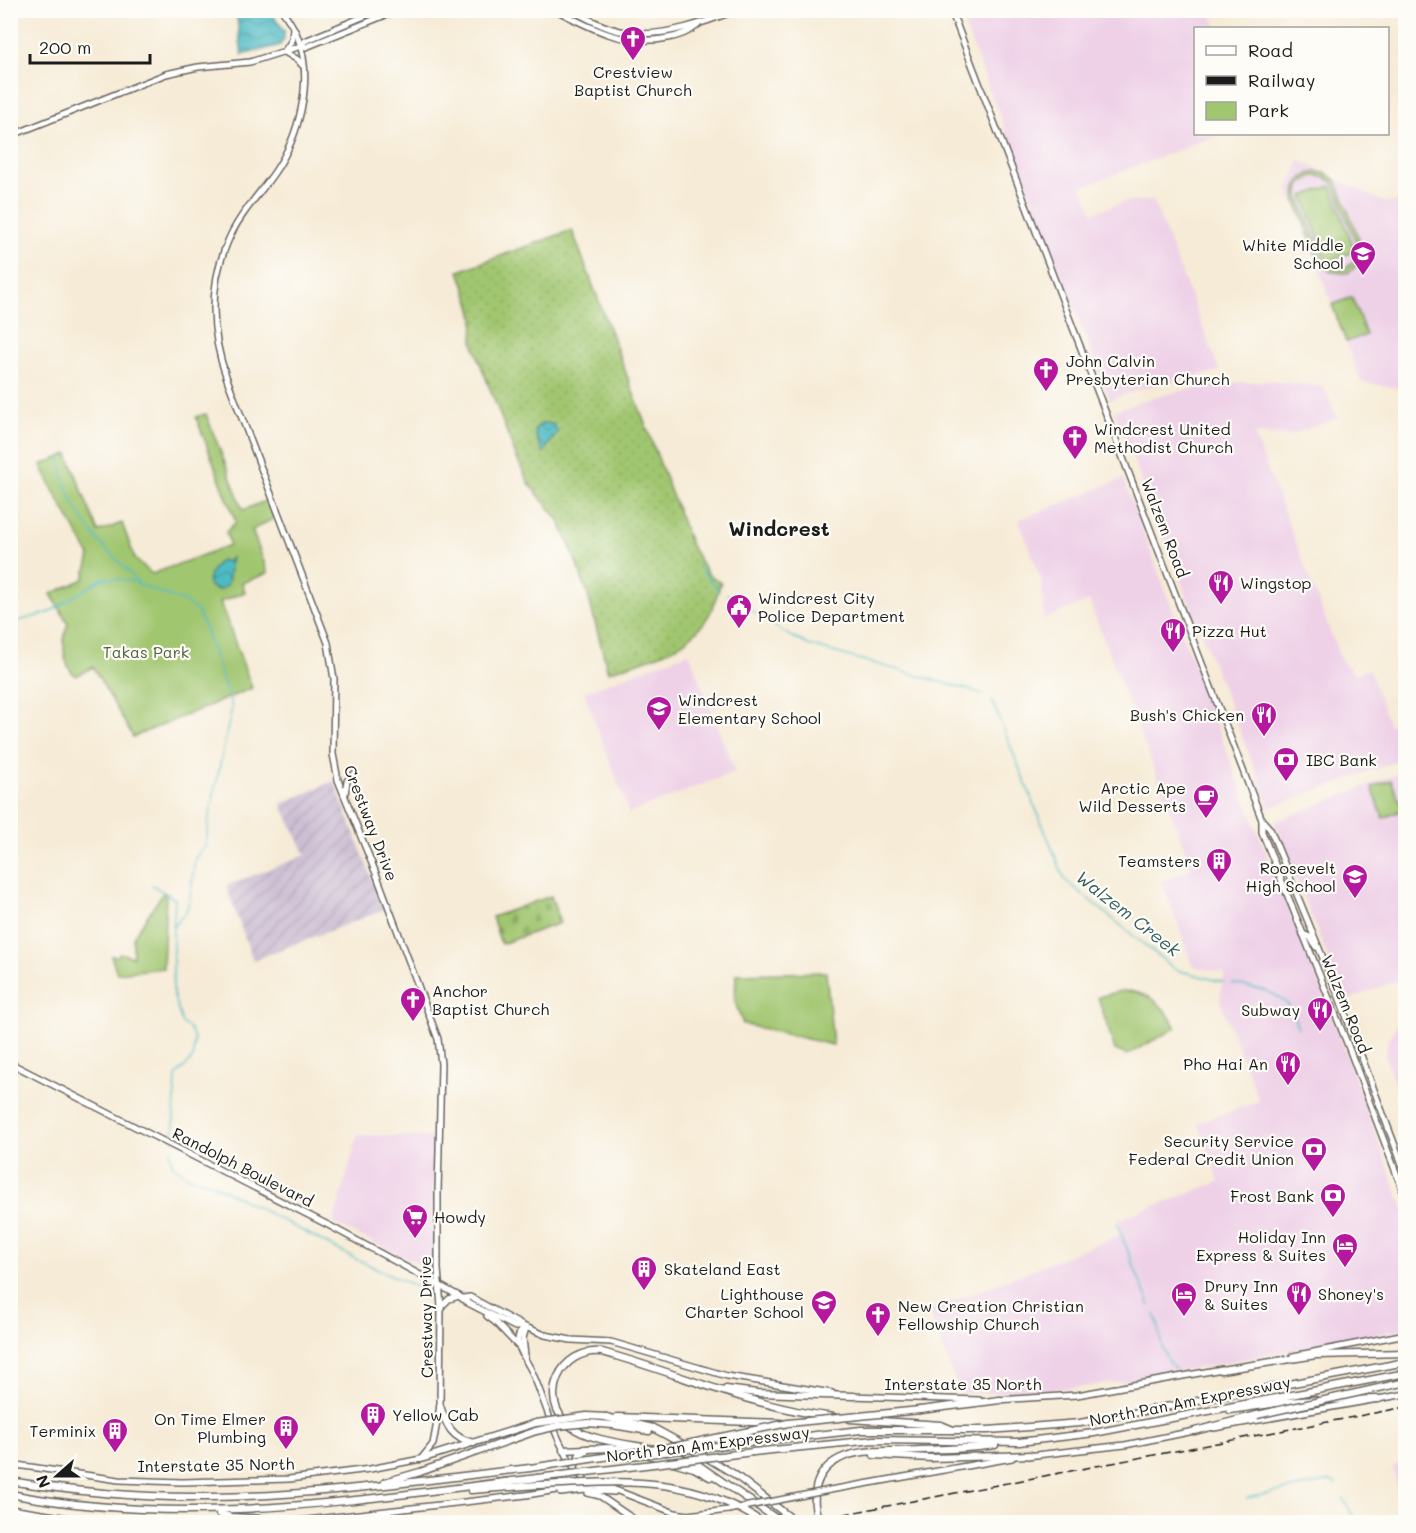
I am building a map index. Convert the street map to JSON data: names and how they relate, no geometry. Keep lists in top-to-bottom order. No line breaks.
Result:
{"streets":{"highway":["North Pan Am Expressway"],"main road":["Walzem Road","Crestway Drive","Randolph Boulevard","Interstate 35 North"]},"crossings":[["Crestway Drive","Randolph Boulevard"],["Crestway Drive","Interstate 35 North"],["Randolph Boulevard","Interstate 35 North"]],"districts":["Windcrest"],"water":["Walzem Creek"],"parks":["Takas Park"],"places":{"church":["Crestview Baptist Church","John Calvin Presbyterian Church","Windcrest United Methodist Church","Anchor Baptist Church","New Creation Christian Fellowship Church"],"school or university":["White Middle School","Windcrest Elementary School","Roosevelt High School","Lighthouse Charter School"],"restaurant":["Wingstop","Pizza Hut","Bush's Chicken","Subway","Pho Hai An","Shoney's"],"public building":["Windcrest City Police Department"],"bank":["IBC Bank","Security Service Federal Credit Union","Frost Bank"],"cafe":["Arctic Ape Wild Desserts"],"building":["Teamsters","Skateland East","Yellow Cab","On Time Elmer Plumbing","Terminix"],"supermarket":["Howdy"],"hotel":["Holiday Inn Express & Suites","Drury Inn & Suites"]},"legend":["Road","Railway","Park"],"scale_bar":"200 m","north":"left"}
